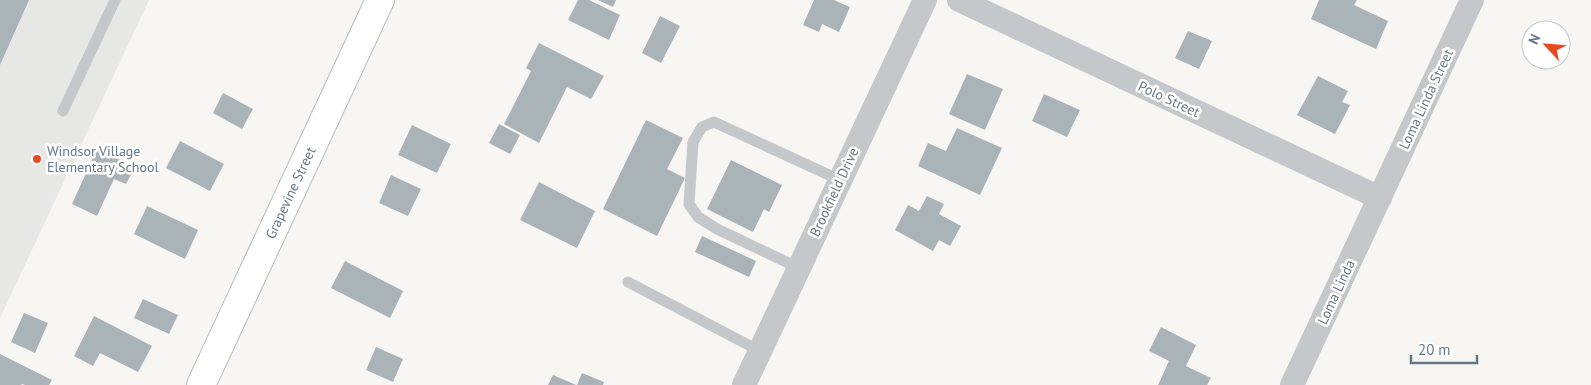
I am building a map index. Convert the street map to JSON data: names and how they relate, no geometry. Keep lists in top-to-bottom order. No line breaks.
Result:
{"streets":{"street":["Polo Street","Loma Linda Street","Grapevine Street","Brookfield Drive","Loma Linda"]},"crossings":[["Polo Street","Loma Linda Street"],["Polo Street","Loma Linda"],["Loma Linda Street","Loma Linda"]],"places":["Windsor Village Elementary School"],"scale_bar":"20 m","north":"top left"}
